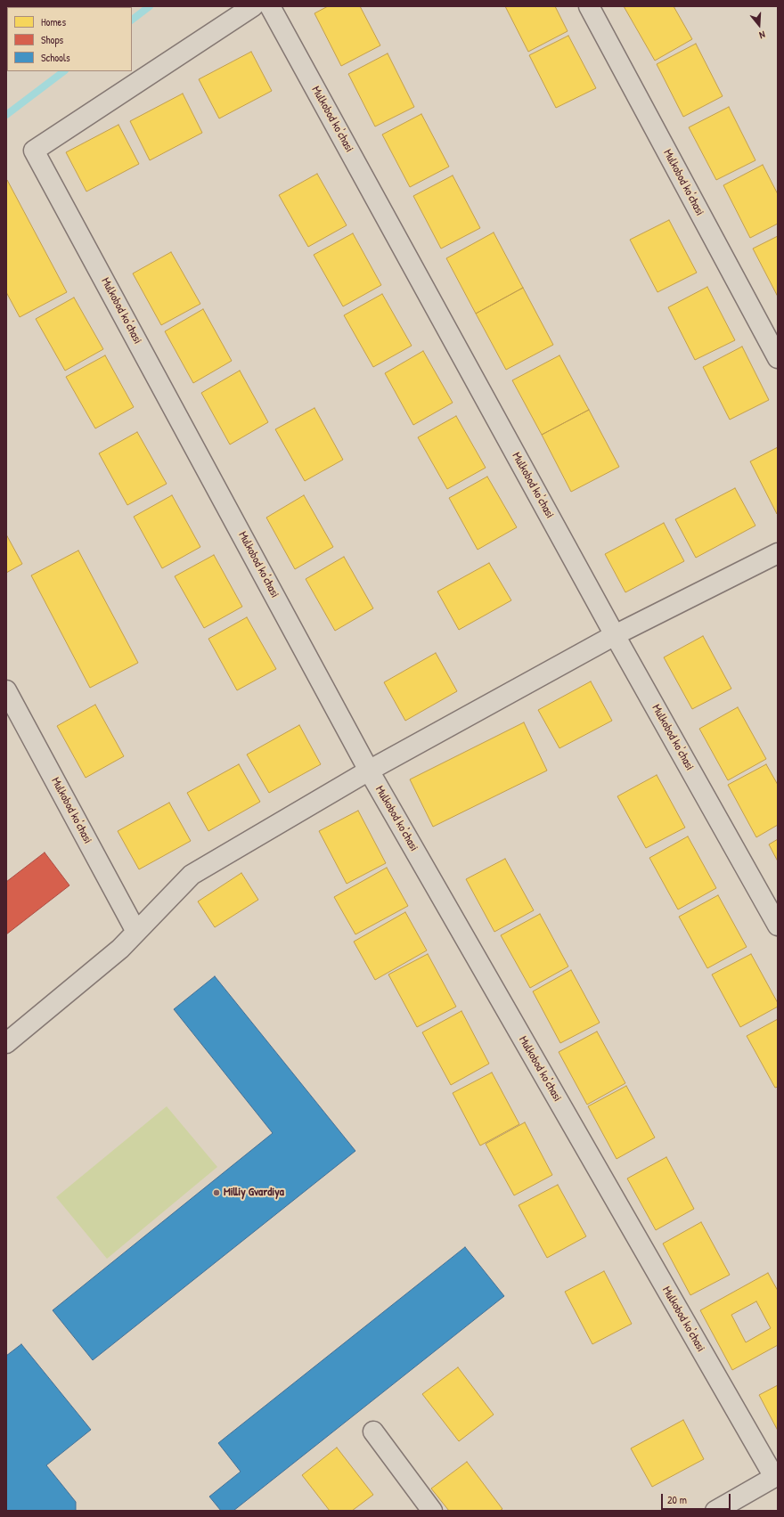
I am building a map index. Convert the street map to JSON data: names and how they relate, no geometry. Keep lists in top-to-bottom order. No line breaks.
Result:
{"streets":{"street":["Mulkobod ko'chasi"]},"places":["Milliy Gvardiya"],"legend":["Homes","Shops","Schools"],"scale_bar":"20 m","north":"bottom"}
